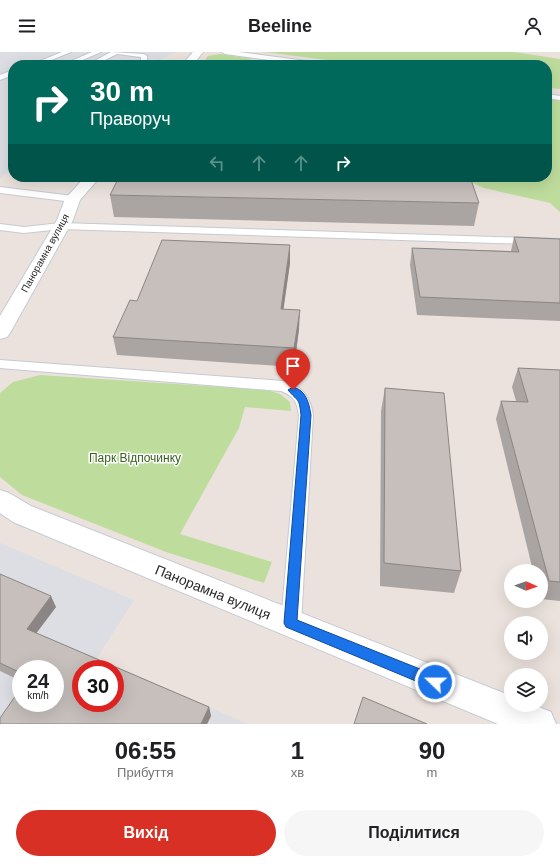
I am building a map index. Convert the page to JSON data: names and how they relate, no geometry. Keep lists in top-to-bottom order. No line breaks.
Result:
{"streets":{"street":["Панорамна вулиця"]},"parks":["Парк Відпочинку"],"north":"right","page":{"header":"Beeline","turn":["30 m","Праворуч"],"speed":"24 km/h","limit":"30","eta":["06:55","Прибуття","1","хв","90","m"],"buttons":["Вихід","Поділитися"]}}
